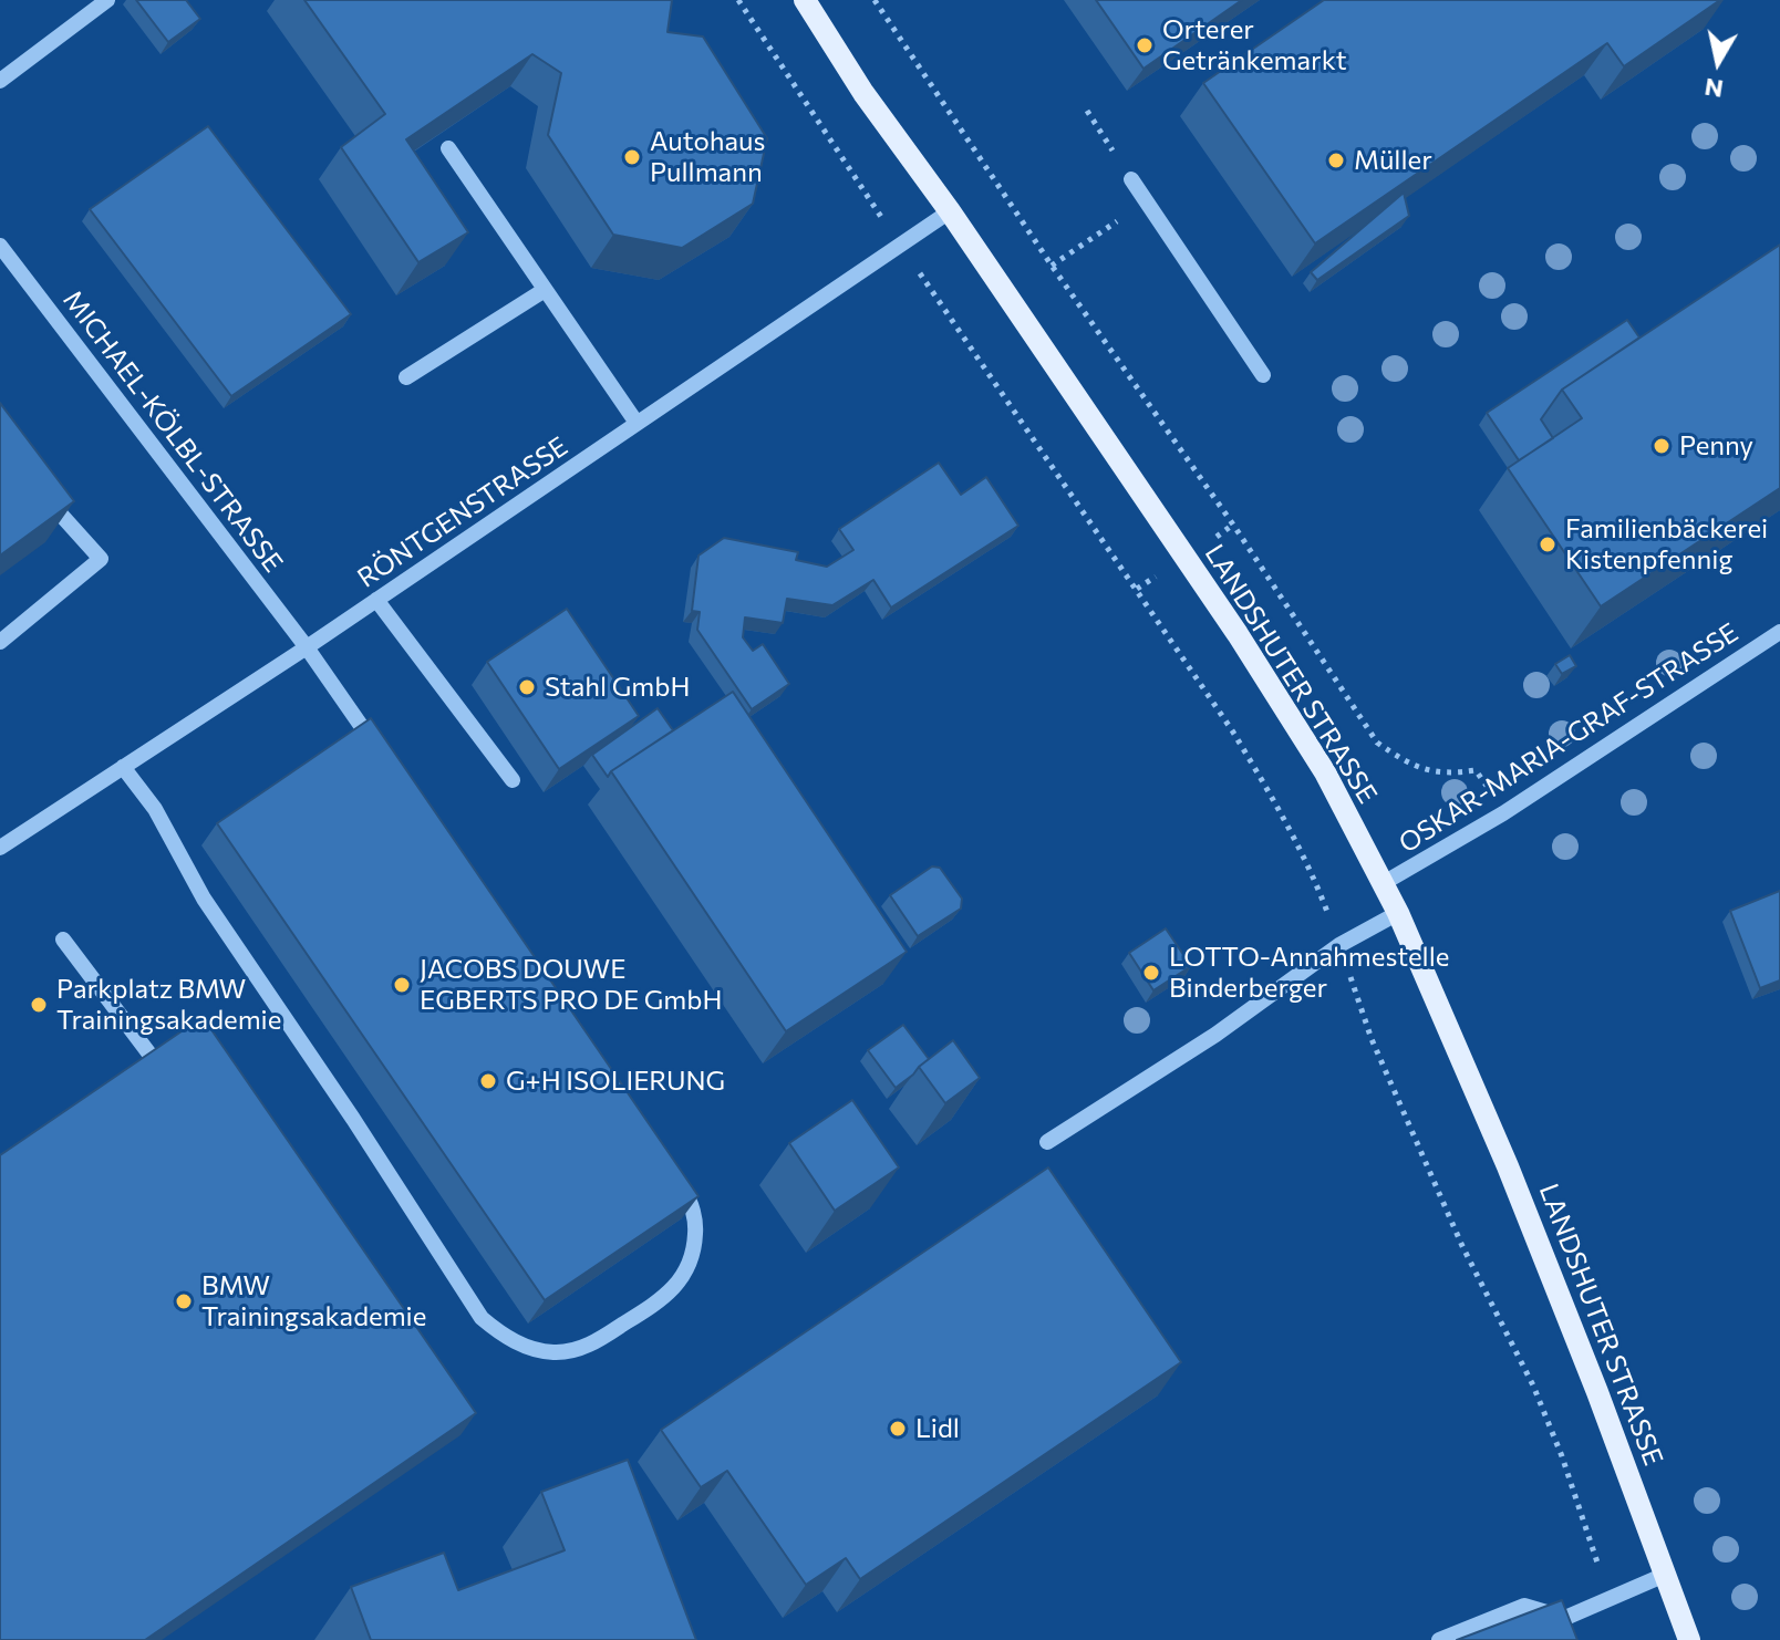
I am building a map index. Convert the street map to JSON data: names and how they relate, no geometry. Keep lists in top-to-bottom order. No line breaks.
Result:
{"streets":{"main road":["LANDSHUTER STRASSE"],"street":["MICHAEL-KÖLBL-STRASSE","RÖNTGENSTRASSE","OSKAR-MARIA-GRAF-STRASSE"]},"crossings":[["MICHAEL-KÖLBL-STRASSE","RÖNTGENSTRASSE"],["RÖNTGENSTRASSE","LANDSHUTER STRASSE"],["LANDSHUTER STRASSE","OSKAR-MARIA-GRAF-STRASSE"]],"places":["Orterer Getränkemarkt","Autohaus Pullmann","Müller","Penny","Familienbäckerei Kistenpfennig","Stahl GmbH","LOTTO-Annahmestelle Binderberger","JACOBS DOUWE EGBERTS PRO DE GmbH","Parkplatz BMW Trainingsakademie","G+H ISOLIERUNG","BMW Trainingsakademie","Lidl"],"north":"bottom"}
